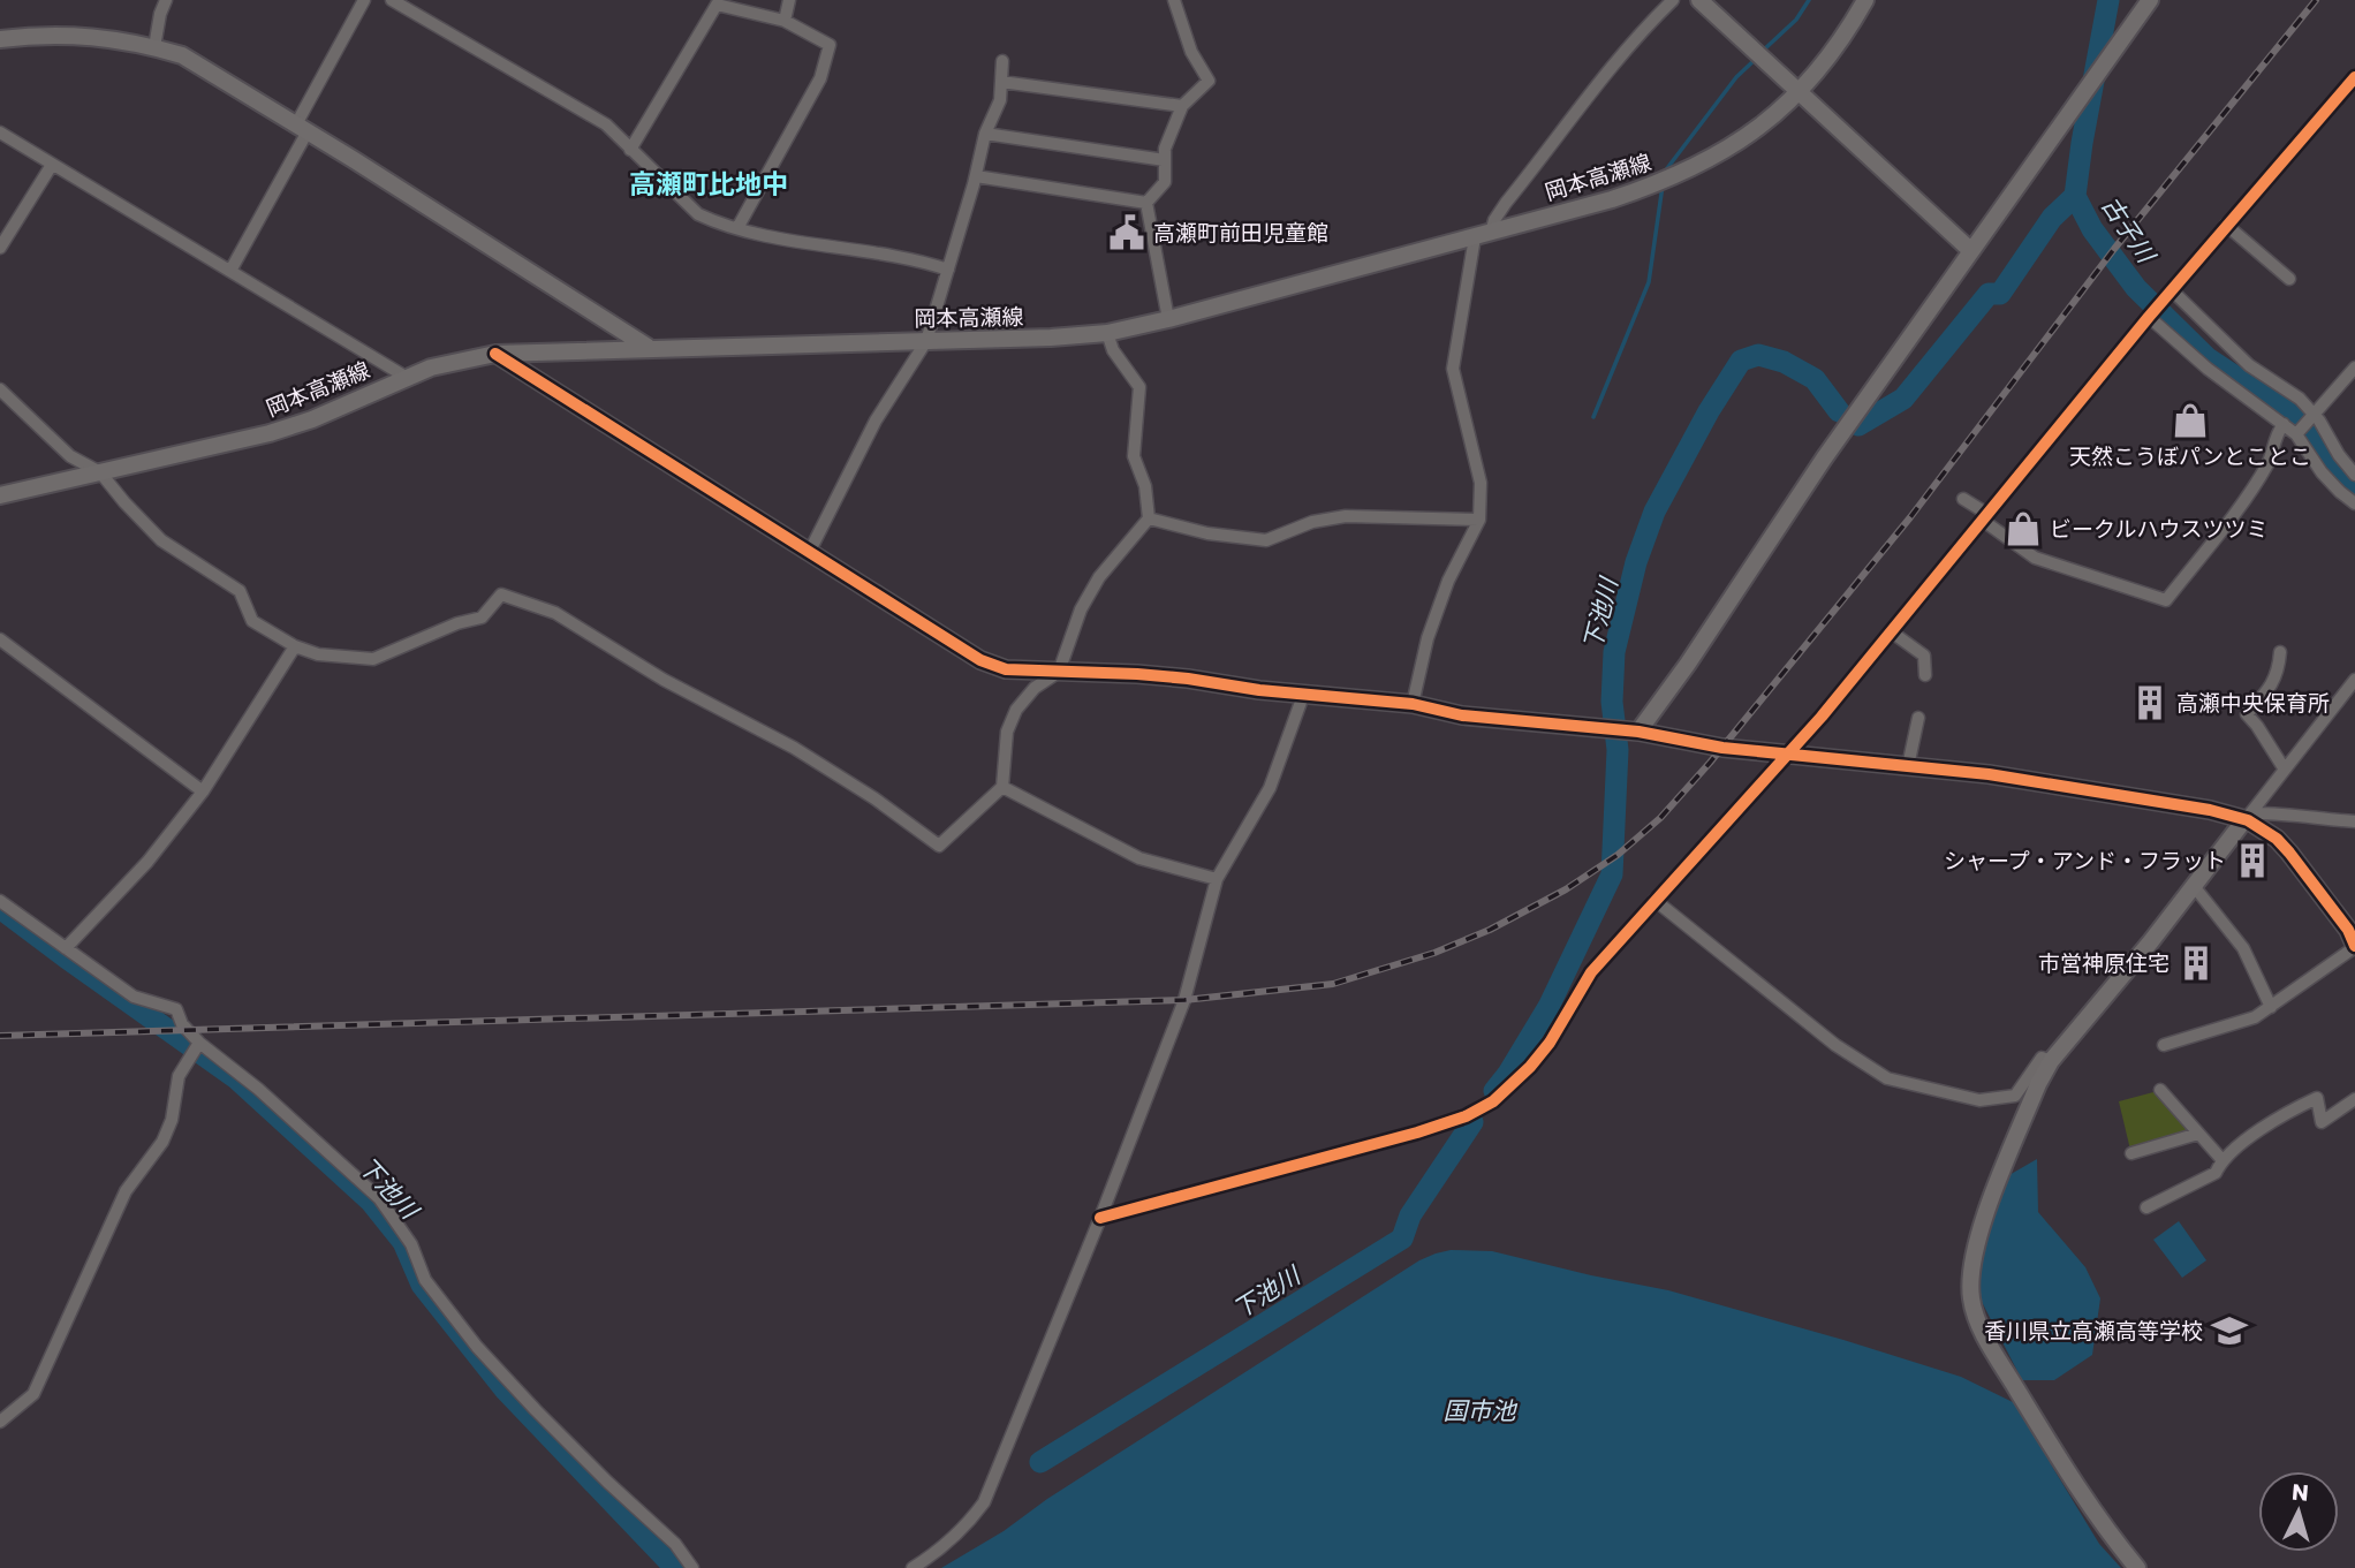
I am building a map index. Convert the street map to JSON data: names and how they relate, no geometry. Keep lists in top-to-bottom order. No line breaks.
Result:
{"streets":{"street":["岡本高瀬線"]},"districts":["高瀬町比地中"],"water":["古子川","下池川","国市池"],"places":{"public building":["高瀬町前田児童館"],"shop":["天然こうぼパンとことこ","ビークルハウスツツミ"],"building":["高瀬中央保育所","シャープ・アンド・フラット","市営神原住宅"],"school or university":["香川県立高瀬高等学校"]},"north":"top"}
